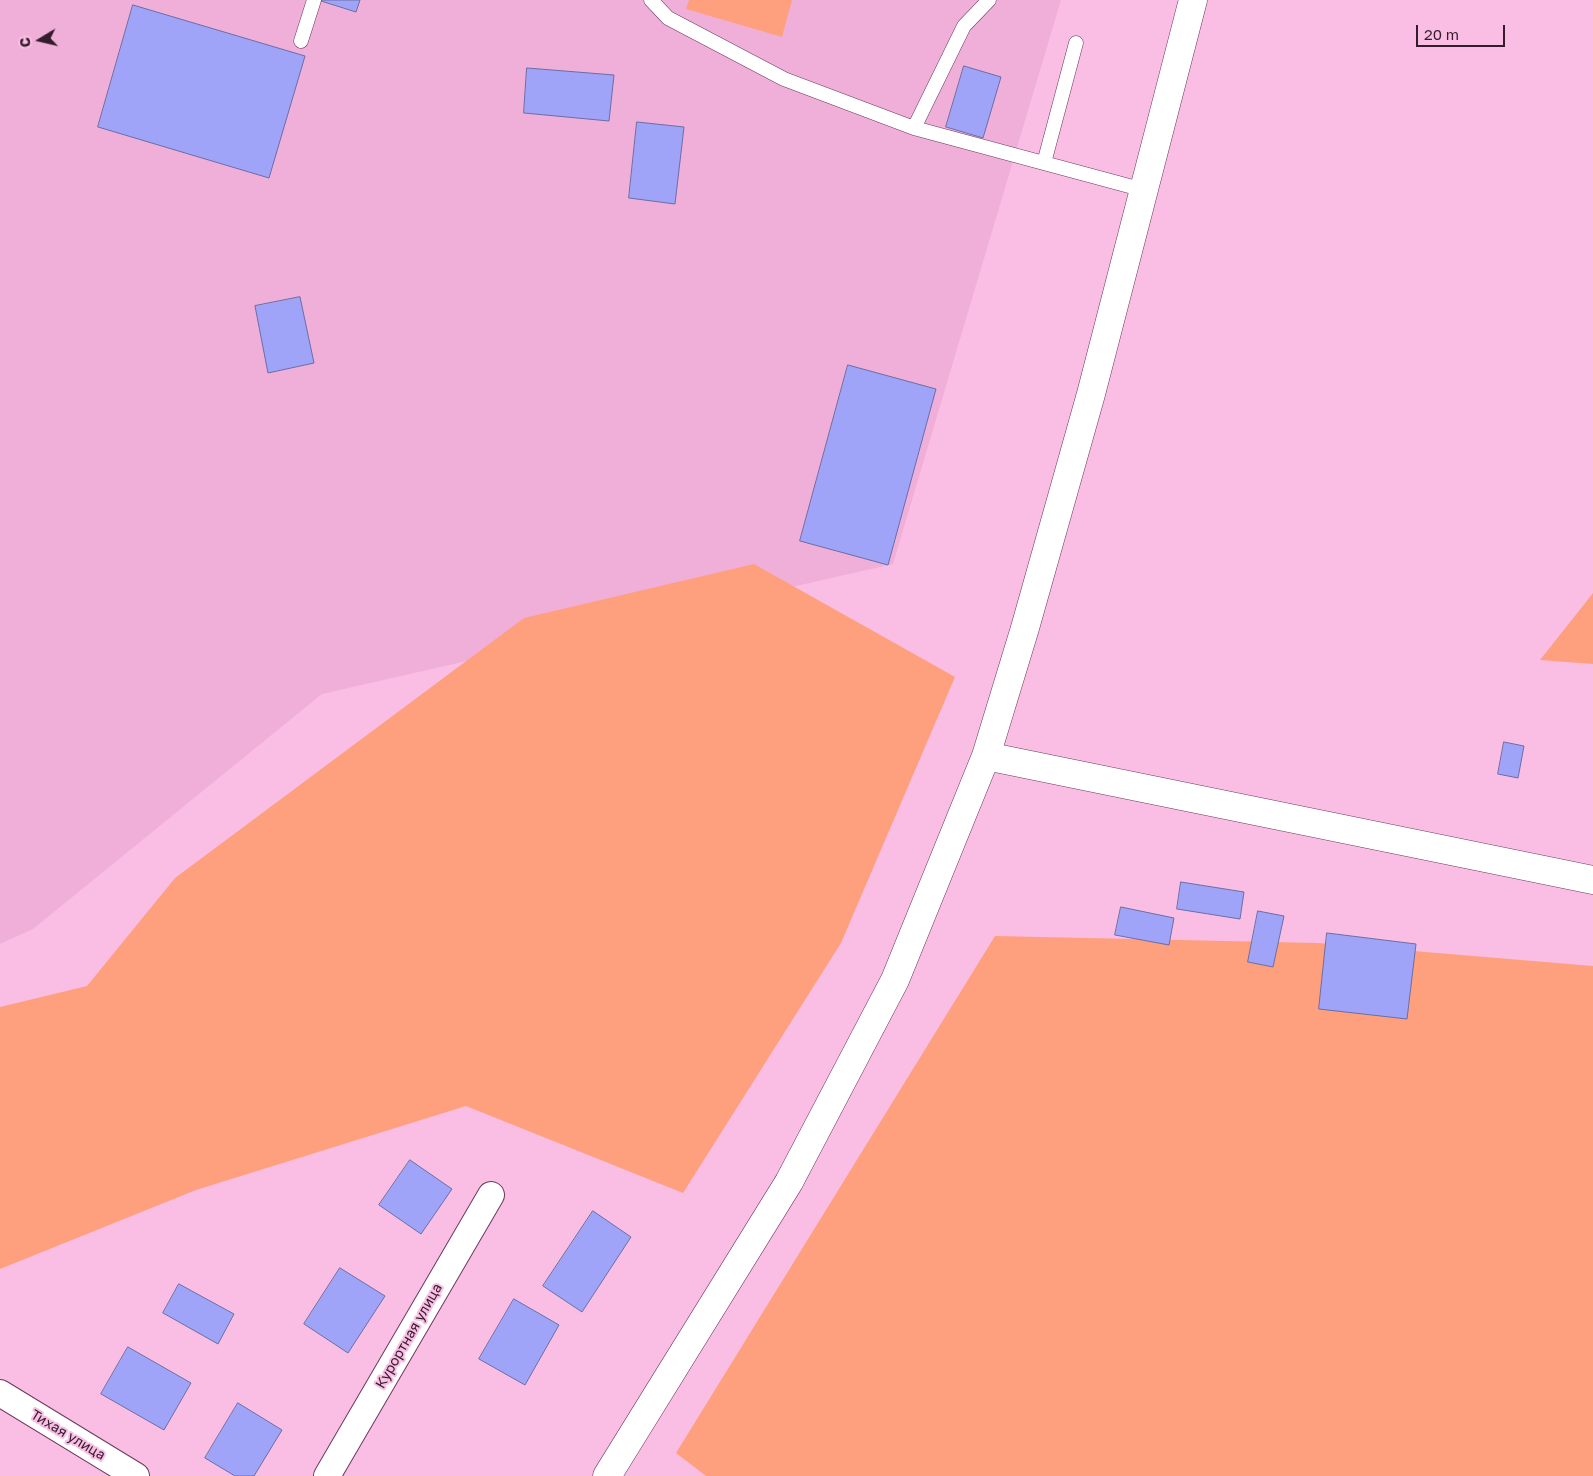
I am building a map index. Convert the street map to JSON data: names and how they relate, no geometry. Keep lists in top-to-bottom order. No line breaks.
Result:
{"streets":{"street":["Курортная улица","Тихая улица"]},"scale_bar":"20 m","north":"left"}
